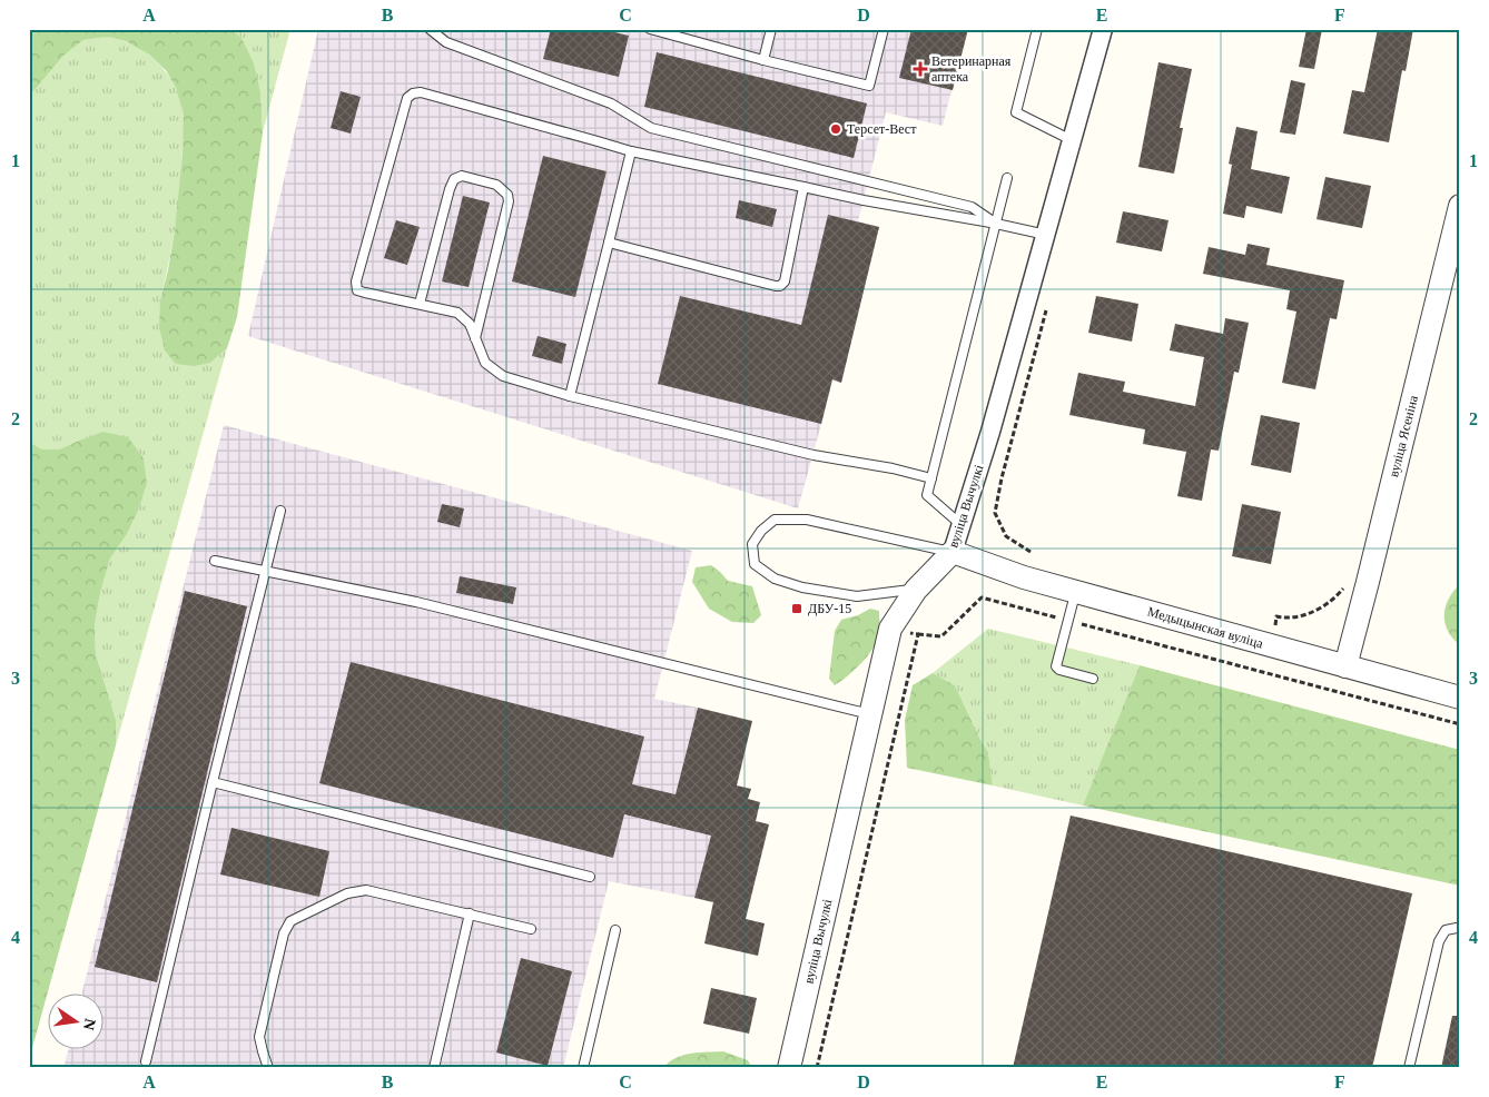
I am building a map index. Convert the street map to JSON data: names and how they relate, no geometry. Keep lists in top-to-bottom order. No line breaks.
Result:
{"streets":{"street":["вуліца Ясеніна","вуліца Вычулкі","Медыцынская вуліца"]},"crossings":[["вуліца Ясеніна","Медыцынская вуліца"],["вуліца Вычулкі","Медыцынская вуліца"]],"places":{"health":["Ветеринарная аптека"],"other":["Терсет-Вест"],"transit":["ДБУ-15"]},"north":"right","grid":{"columns":["A","B","C","D","E","F"],"rows":["1","2","3","4"]}}
